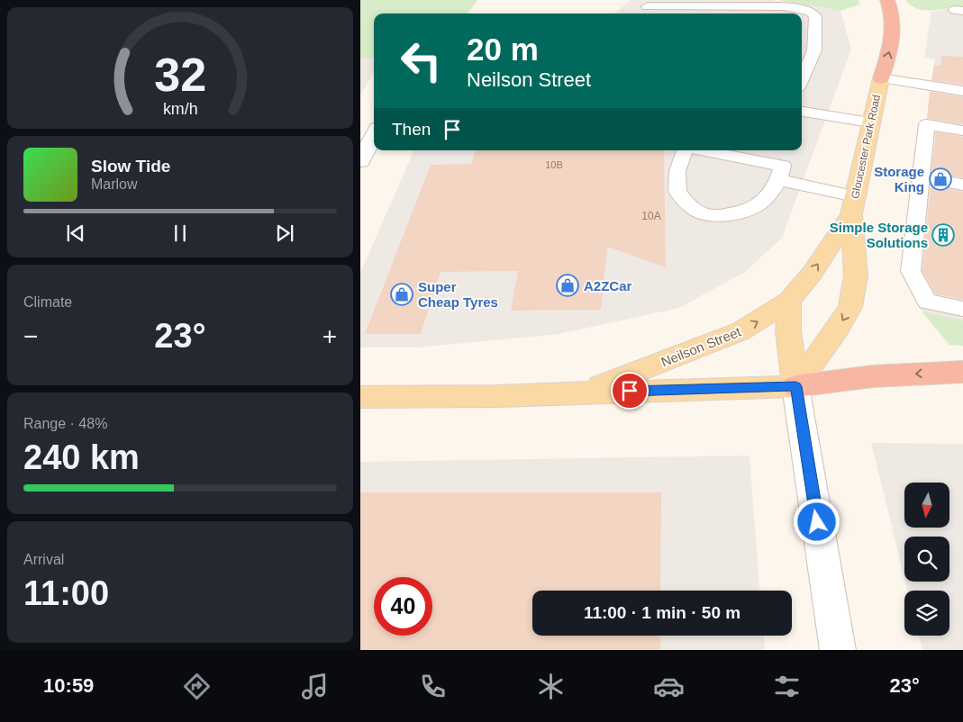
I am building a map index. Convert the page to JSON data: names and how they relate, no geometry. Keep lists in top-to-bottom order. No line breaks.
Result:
{"streets":{"main road":["Gloucester Park Road","Neilson Street"]},"crossings":[["Gloucester Park Road","Neilson Street"]],"places":{"shop":["Storage King","A2ZCar","Super Cheap Tyres"],"building":["Simple Storage Solutions"]},"house_numbers":["10B","10A"],"north":"bottom","page":{"turn":["20 m","Neilson Street"],"then":"Then","song":["Slow Tide","Marlow"],"tile":["Climate",["Range · 48%","240 km"],["Arrival","11:00"]],"heat":["−","23°","+"],"limit":"40","trip":"11:00 · 1 min · 50 m","tabs":["10:59","23°"],"gauge":["32","km/h"]}}
